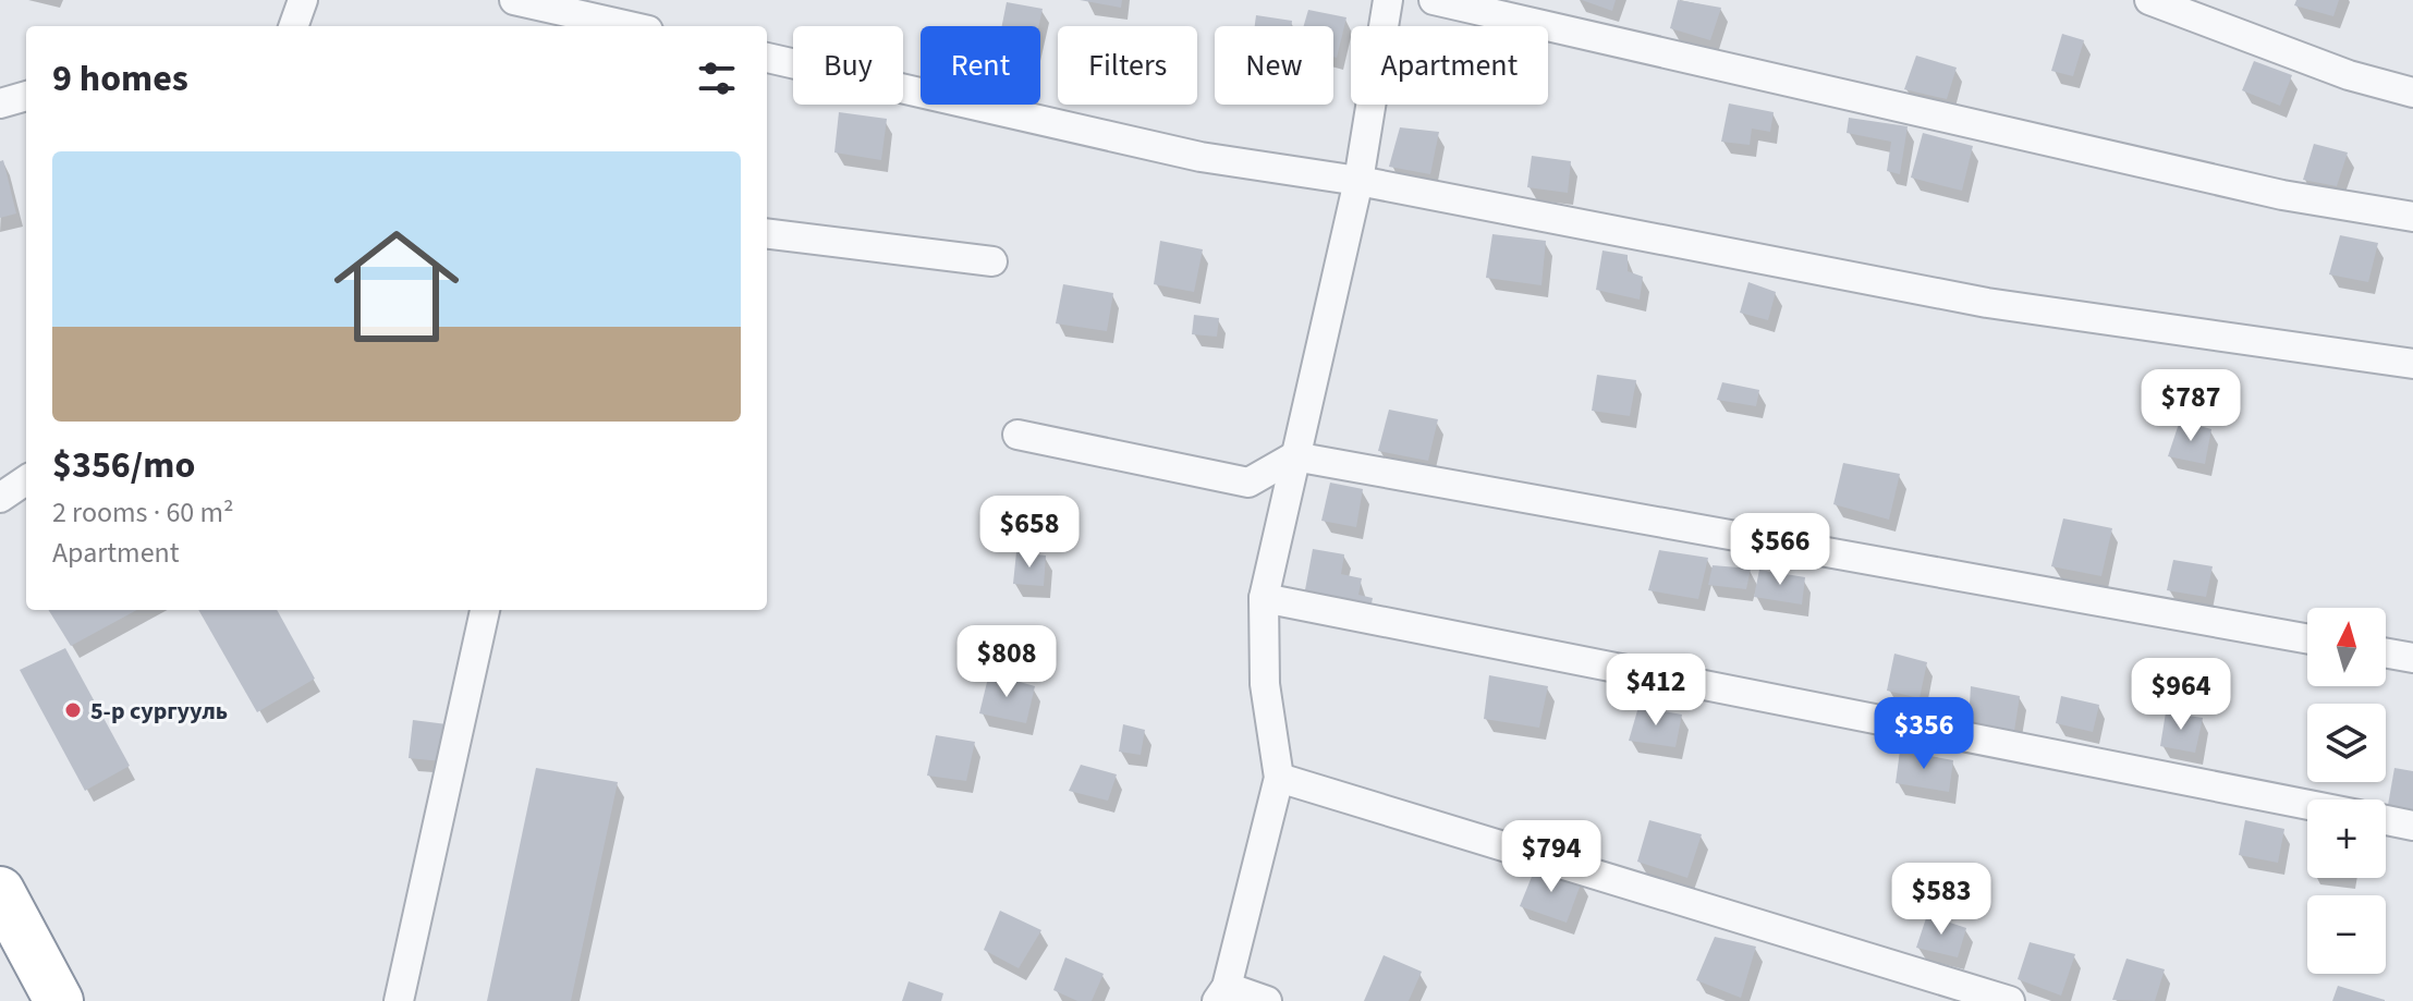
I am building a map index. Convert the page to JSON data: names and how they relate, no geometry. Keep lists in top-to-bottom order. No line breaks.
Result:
{"places":["5-р сургууль"],"north":"top","page":{"chip":["Buy","Rent","Filters","New","Apartment"],"heading":"9 homes","list":[{"name":"$356/mo","note":"2 rooms · 60 m² · Apartment"}],"price":["$787","$658","$566","$808","$412","$964","$356","$794","$583"],"map_buttons":["+","−"]}}
